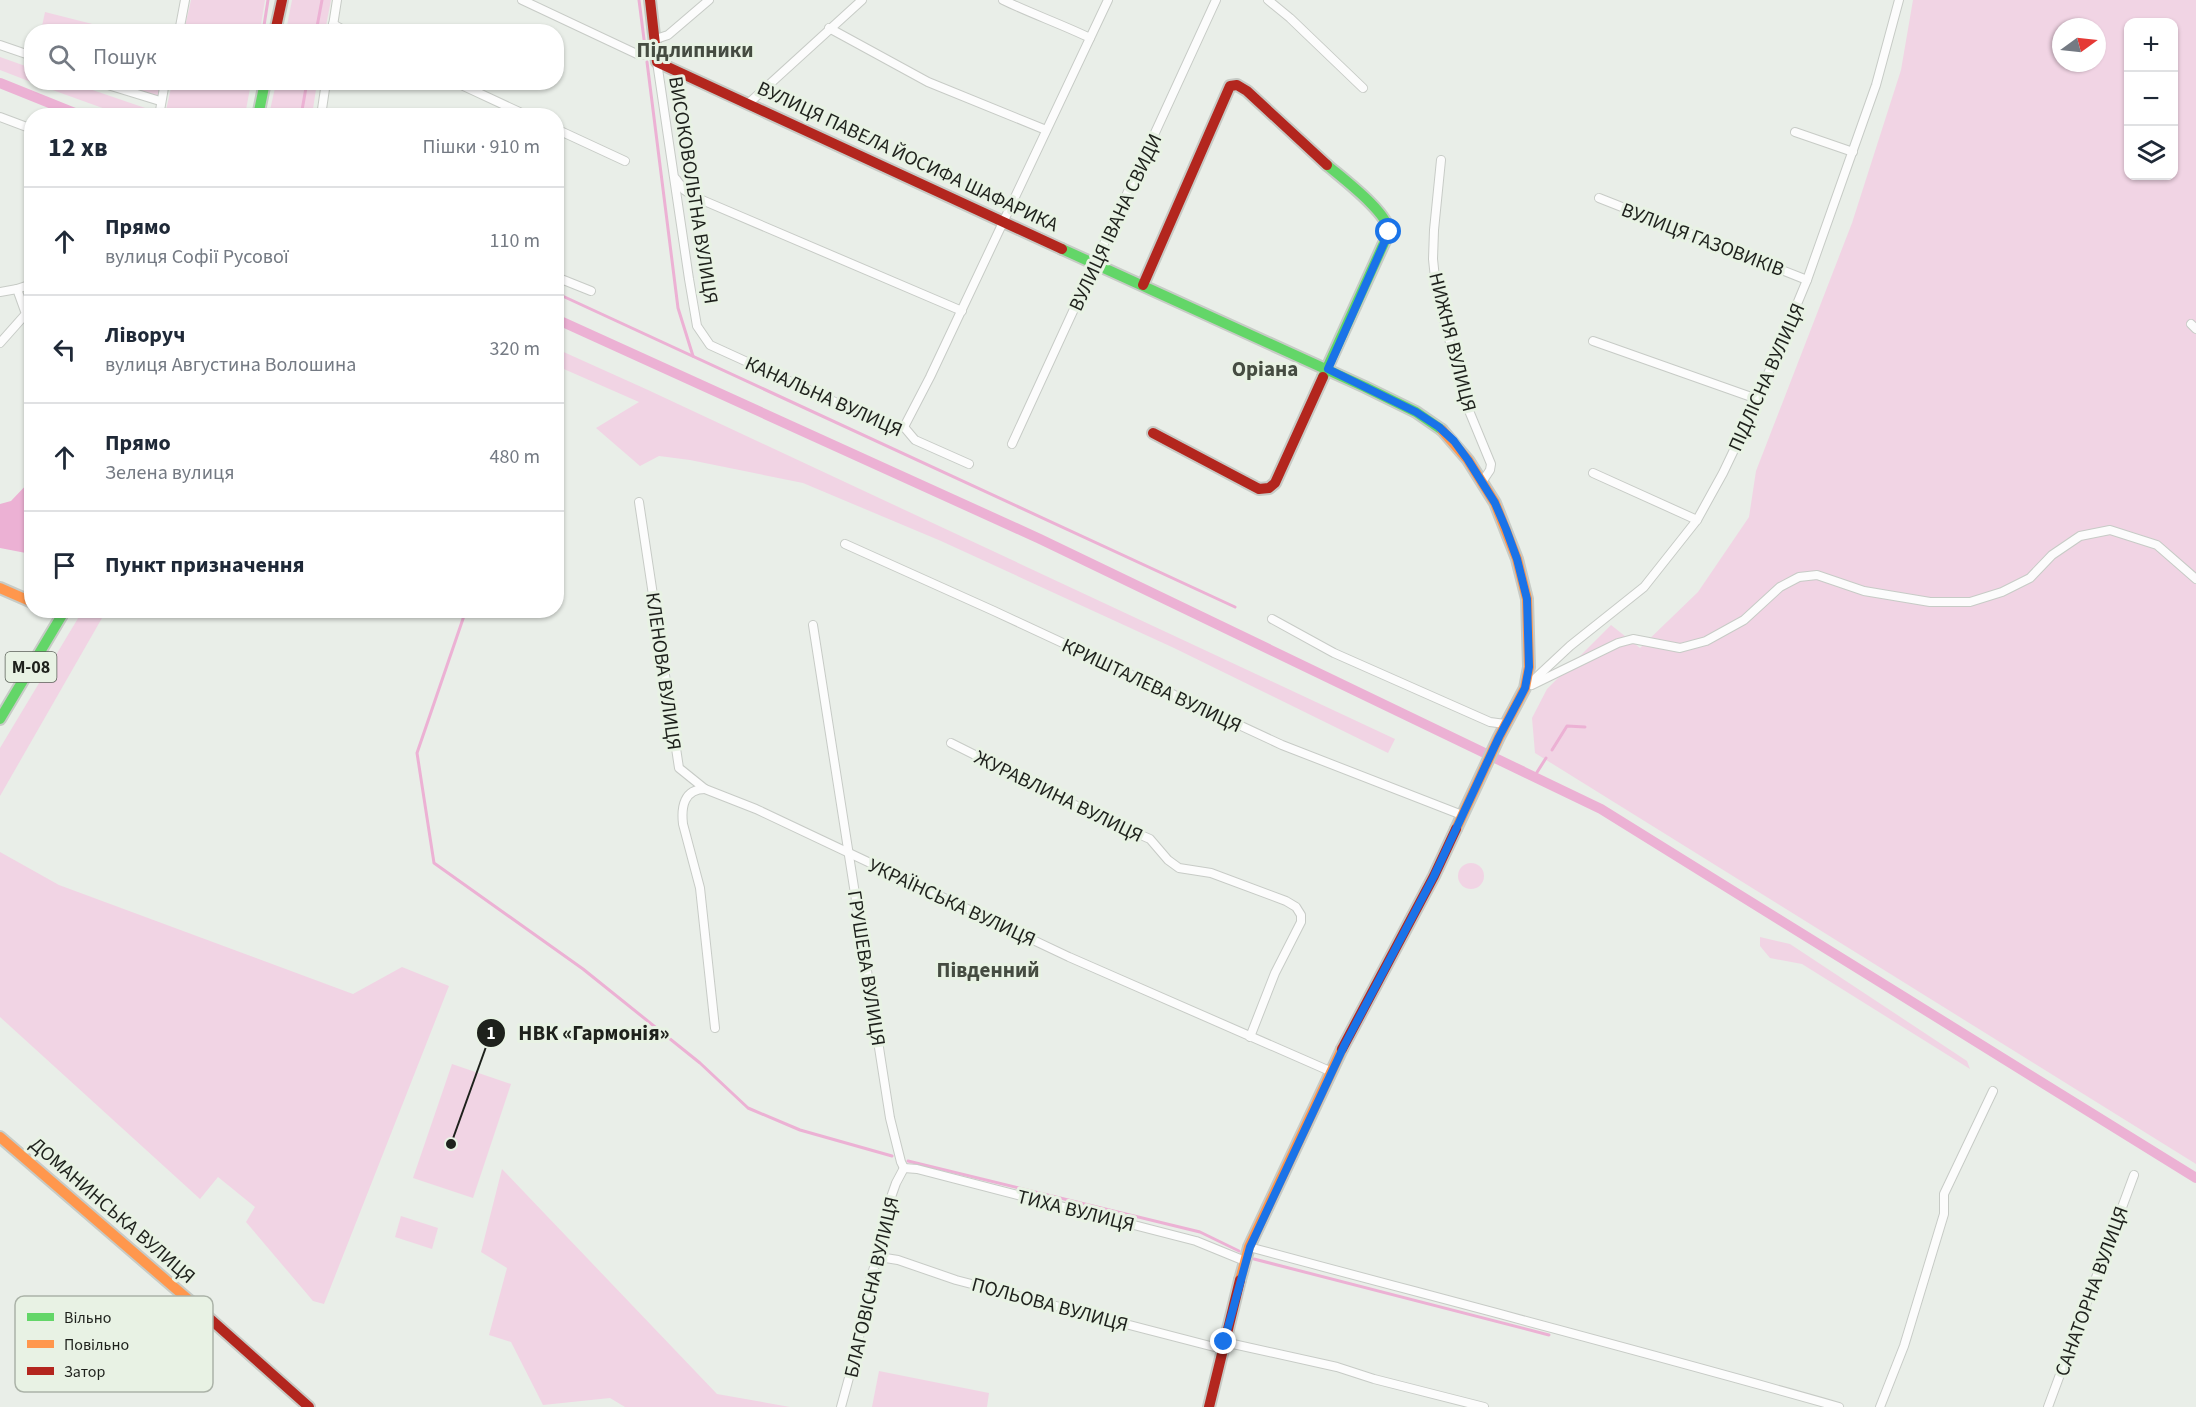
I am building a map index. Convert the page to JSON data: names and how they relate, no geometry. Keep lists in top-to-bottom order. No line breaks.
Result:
{"streets":{"main road":["ВУЛИЦЯ ПАВЕЛА ЙОСИФА ШАФАРИКА","ВИСОКОВОЛЬТНА ВУЛИЦЯ","М-08","ДОМАНИНСЬКА ВУЛИЦЯ"],"street":["ВУЛИЦЯ ІВАНА СВИДИ","ВУЛИЦЯ ГАЗОВИКІВ","НИЖНЯ ВУЛИЦЯ","ПІДЛІСНА ВУЛИЦЯ","КАНАЛЬНА ВУЛИЦЯ","КЛЕНОВА ВУЛИЦЯ","КРИШТАЛЕВА ВУЛИЦЯ","ЖУРАВЛИНА ВУЛИЦЯ","УКРАЇНСЬКА ВУЛИЦЯ","ГРУШЕВА ВУЛИЦЯ","ТИХА ВУЛИЦЯ","БЛАГОВІСНА ВУЛИЦЯ","САНАТОРНА ВУЛИЦЯ","ПОЛЬОВА ВУЛИЦЯ"]},"crossings":[["ВУЛИЦЯ ПАВЕЛА ЙОСИФА ШАФАРИКА","ВИСОКОВОЛЬТНА ВУЛИЦЯ"],["ВУЛИЦЯ ПАВЕЛА ЙОСИФА ШАФАРИКА","ВУЛИЦЯ ІВАНА СВИДИ"],["ВУЛИЦЯ ПАВЕЛА ЙОСИФА ШАФАРИКА","НИЖНЯ ВУЛИЦЯ"],["ВУЛИЦЯ ПАВЕЛА ЙОСИФА ШАФАРИКА","ПІДЛІСНА ВУЛИЦЯ"],["ВИСОКОВОЛЬТНА ВУЛИЦЯ","КАНАЛЬНА ВУЛИЦЯ"],["ВУЛИЦЯ ГАЗОВИКІВ","ПІДЛІСНА ВУЛИЦЯ"],["КЛЕНОВА ВУЛИЦЯ","УКРАЇНСЬКА ВУЛИЦЯ"],["ЖУРАВЛИНА ВУЛИЦЯ","УКРАЇНСЬКА ВУЛИЦЯ"],["УКРАЇНСЬКА ВУЛИЦЯ","ГРУШЕВА ВУЛИЦЯ"],["ГРУШЕВА ВУЛИЦЯ","ТИХА ВУЛИЦЯ"],["ГРУШЕВА ВУЛИЦЯ","БЛАГОВІСНА ВУЛИЦЯ"],["ТИХА ВУЛИЦЯ","БЛАГОВІСНА ВУЛИЦЯ"],["БЛАГОВІСНА ВУЛИЦЯ","ПОЛЬОВА ВУЛИЦЯ"]],"districts":["Підлипники","Оріана","Південний"],"places":["НВК «Гармонія»"],"legend":["Вільно","Повільно","Затор"],"north":"right","page":{"map_buttons":["+","−"],"search":"Пошук","heading":["12 хв","Пішки · 910 m"],"list":[["Прямо","вулиця Софії Русової","110 m"],["Ліворуч","вулиця Августина Волошина","320 m"],["Прямо","Зелена вулиця","480 m"],"Пункт призначення"]}}
